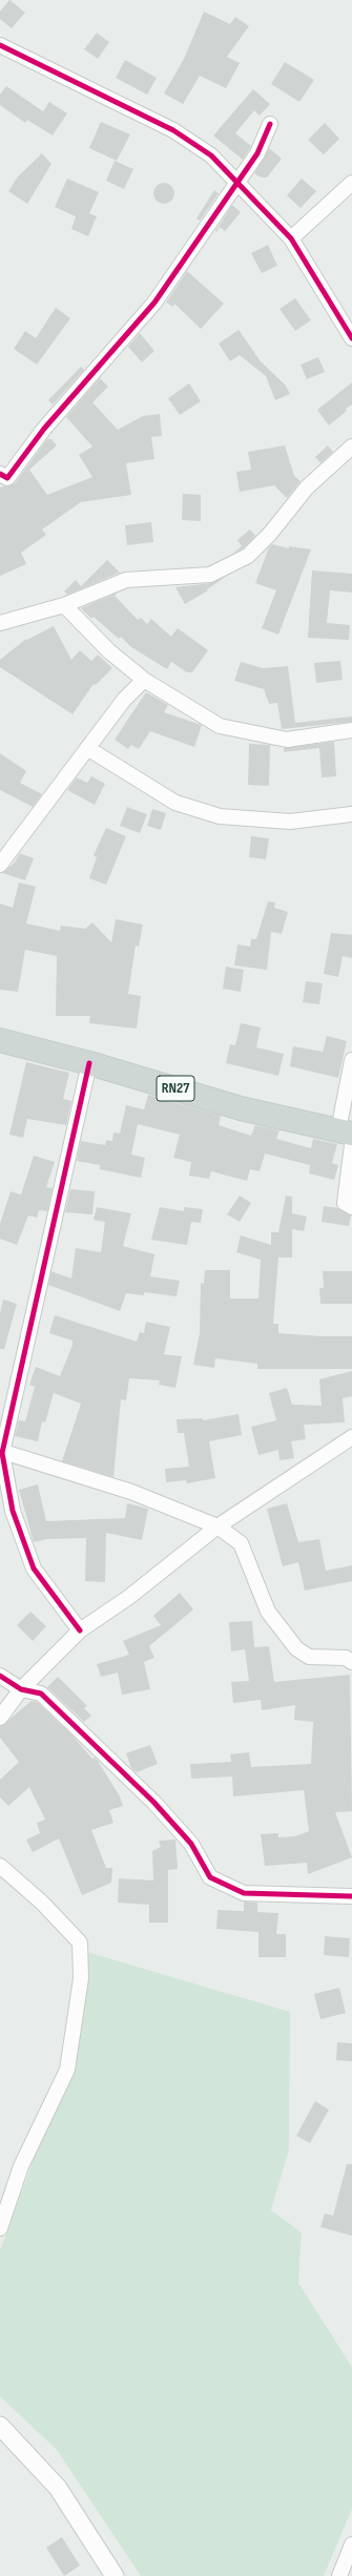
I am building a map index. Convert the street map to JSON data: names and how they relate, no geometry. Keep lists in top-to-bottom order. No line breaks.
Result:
{"streets":{"main road":["RN27"]}}
